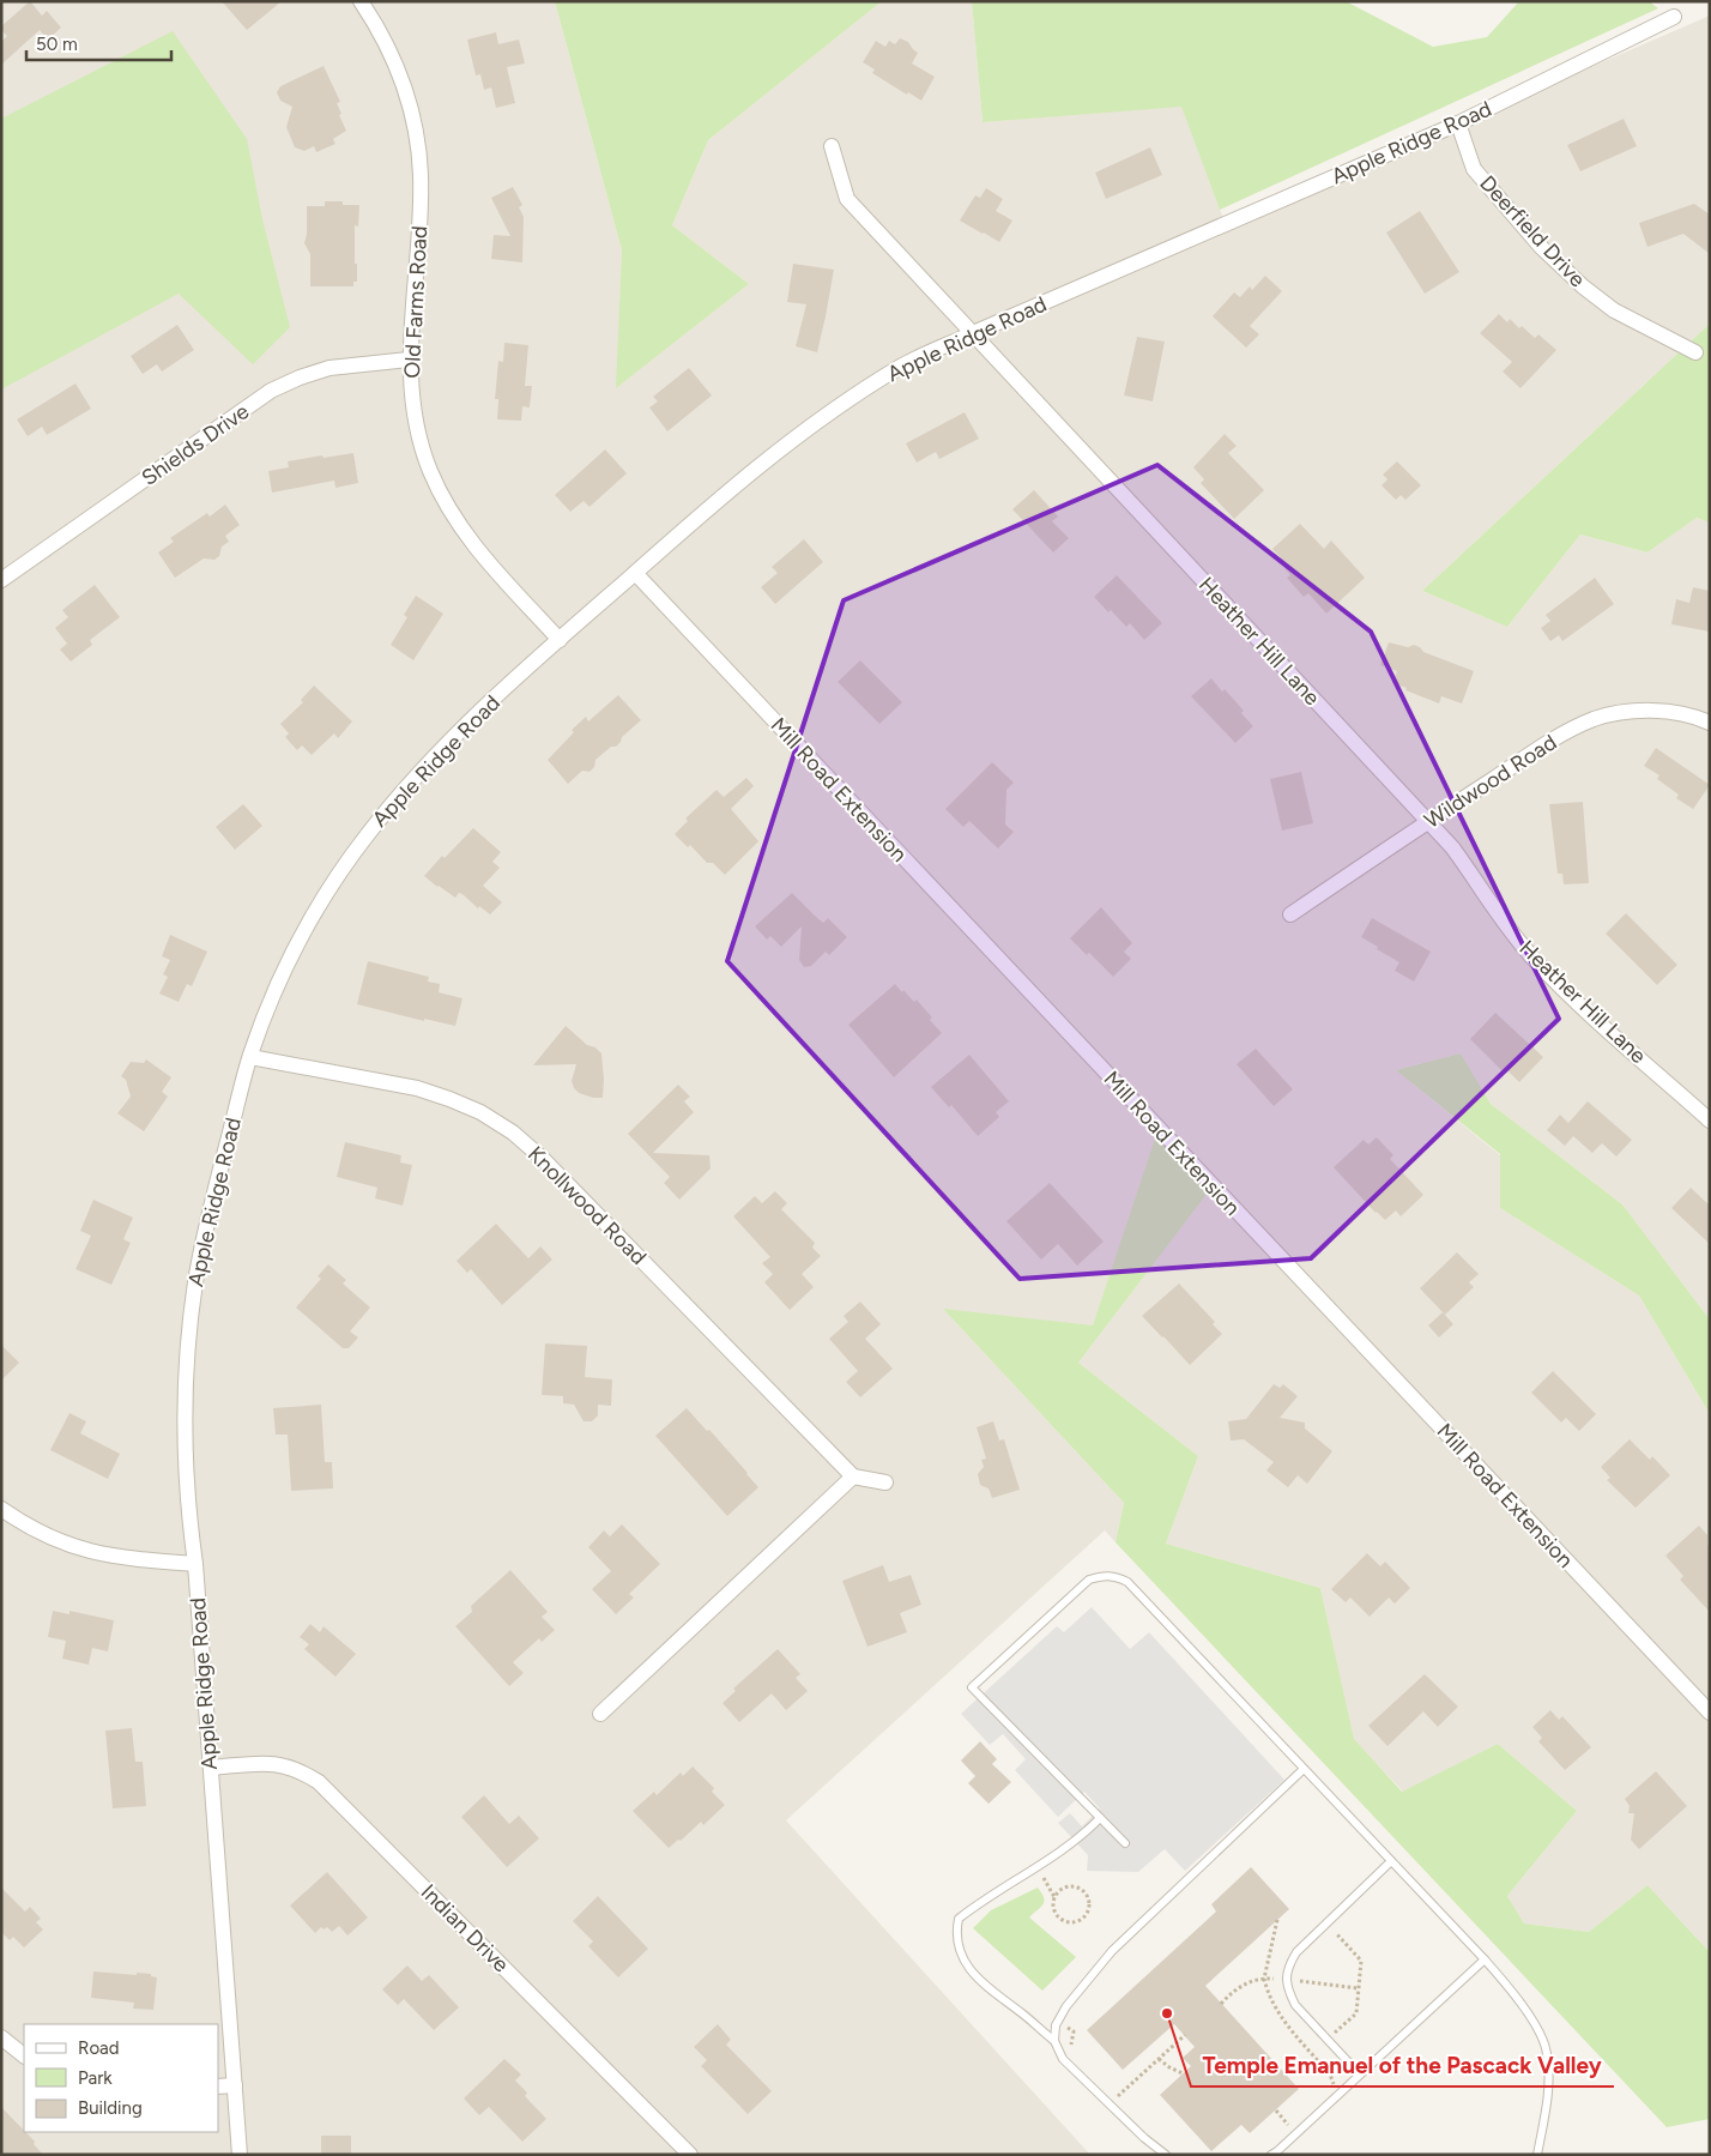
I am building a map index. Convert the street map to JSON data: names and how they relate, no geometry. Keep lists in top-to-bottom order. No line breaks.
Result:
{"streets":{"street":["Apple Ridge Road","Deerfield Drive","Old Farms Road","Shields Drive","Heather Hill Lane","Wildwood Road","Mill Road Extension","Knollwood Road","Indian Drive"]},"crossings":[["Apple Ridge Road","Deerfield Drive"],["Apple Ridge Road","Old Farms Road"],["Apple Ridge Road","Heather Hill Lane"],["Apple Ridge Road","Mill Road Extension"],["Apple Ridge Road","Knollwood Road"],["Apple Ridge Road","Indian Drive"],["Old Farms Road","Shields Drive"],["Heather Hill Lane","Wildwood Road"]],"places":["Temple Emanuel of the Pascack Valley"],"legend":["Road","Park","Building"],"scale_bar":"50 m"}
